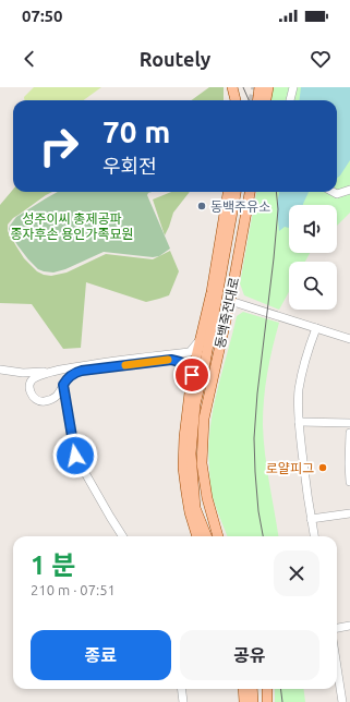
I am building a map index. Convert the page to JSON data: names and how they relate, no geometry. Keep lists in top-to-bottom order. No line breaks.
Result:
{"streets":{"main road":["동백죽전대로"]},"parks":["성주이씨 총제공파 종자후손 용인가족묘원"],"places":["동백주유소","로얄피그"],"page":{"status":"07:50","header":"Routely","turn":["70 m","우회전"],"heading":["1 분","210 m · 07:51"],"buttons":["종료","공유"]}}
